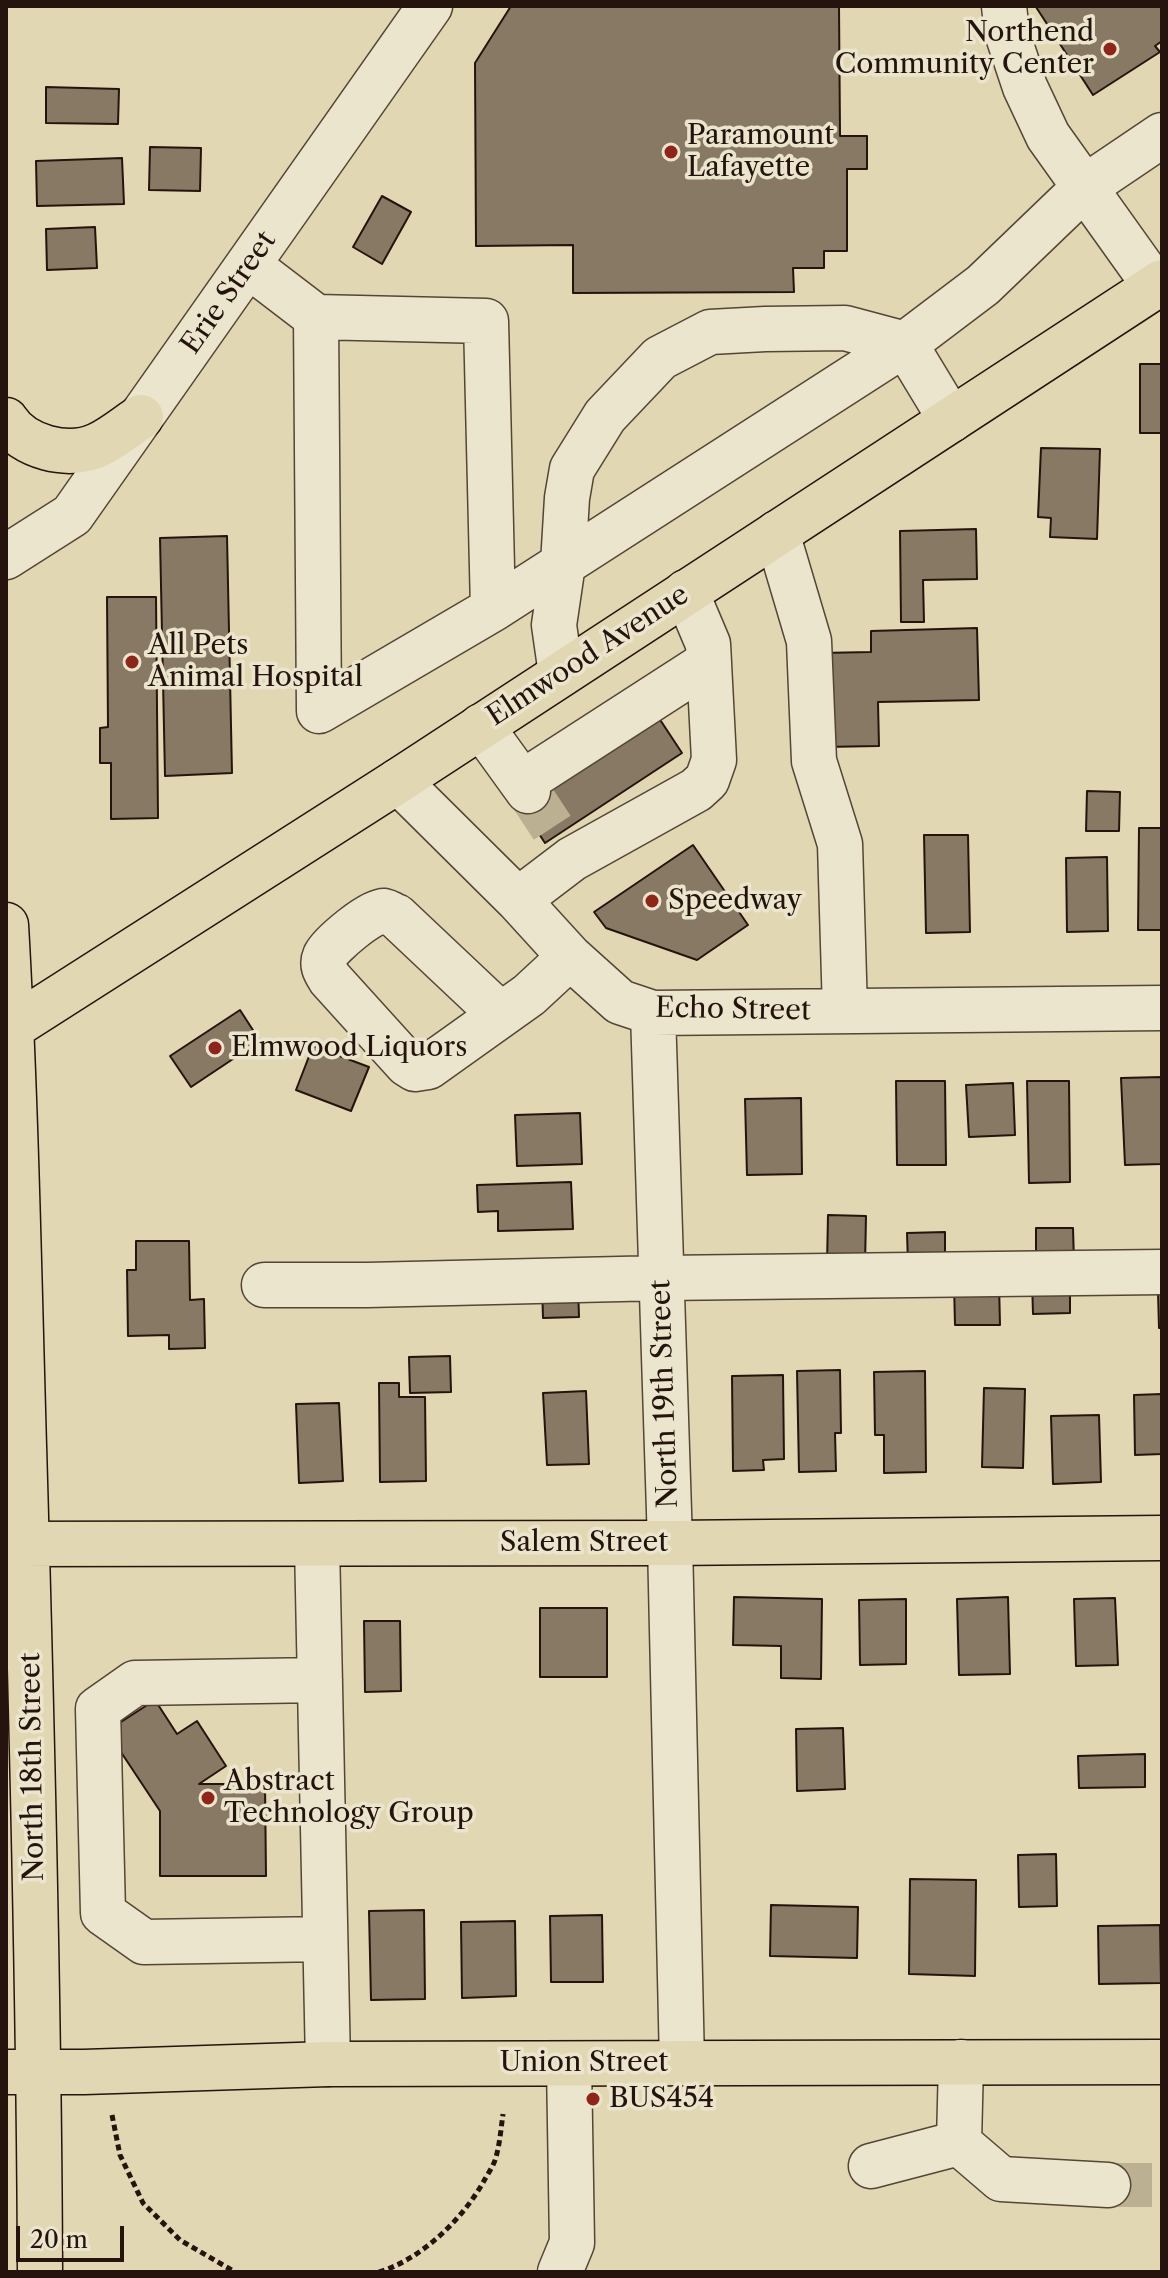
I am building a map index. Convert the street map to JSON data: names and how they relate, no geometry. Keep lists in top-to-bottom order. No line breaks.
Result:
{"streets":{"main road":["Elmwood Avenue","Salem Street","North 18th Street","Union Street"],"street":["Erie Street","Echo Street","North 19th Street"]},"crossings":[["Elmwood Avenue","Echo Street"],["Elmwood Avenue","North 18th Street"],["Echo Street","North 19th Street"],["North 19th Street","Salem Street"],["North 19th Street","Union Street"],["Salem Street","North 18th Street"],["North 18th Street","Union Street"]],"places":["Northend Community Center","Paramount Lafayette","All Pets Animal Hospital","Speedway","Elmwood Liquors","Abstract Technology Group","BUS454"],"scale_bar":"20 m"}
